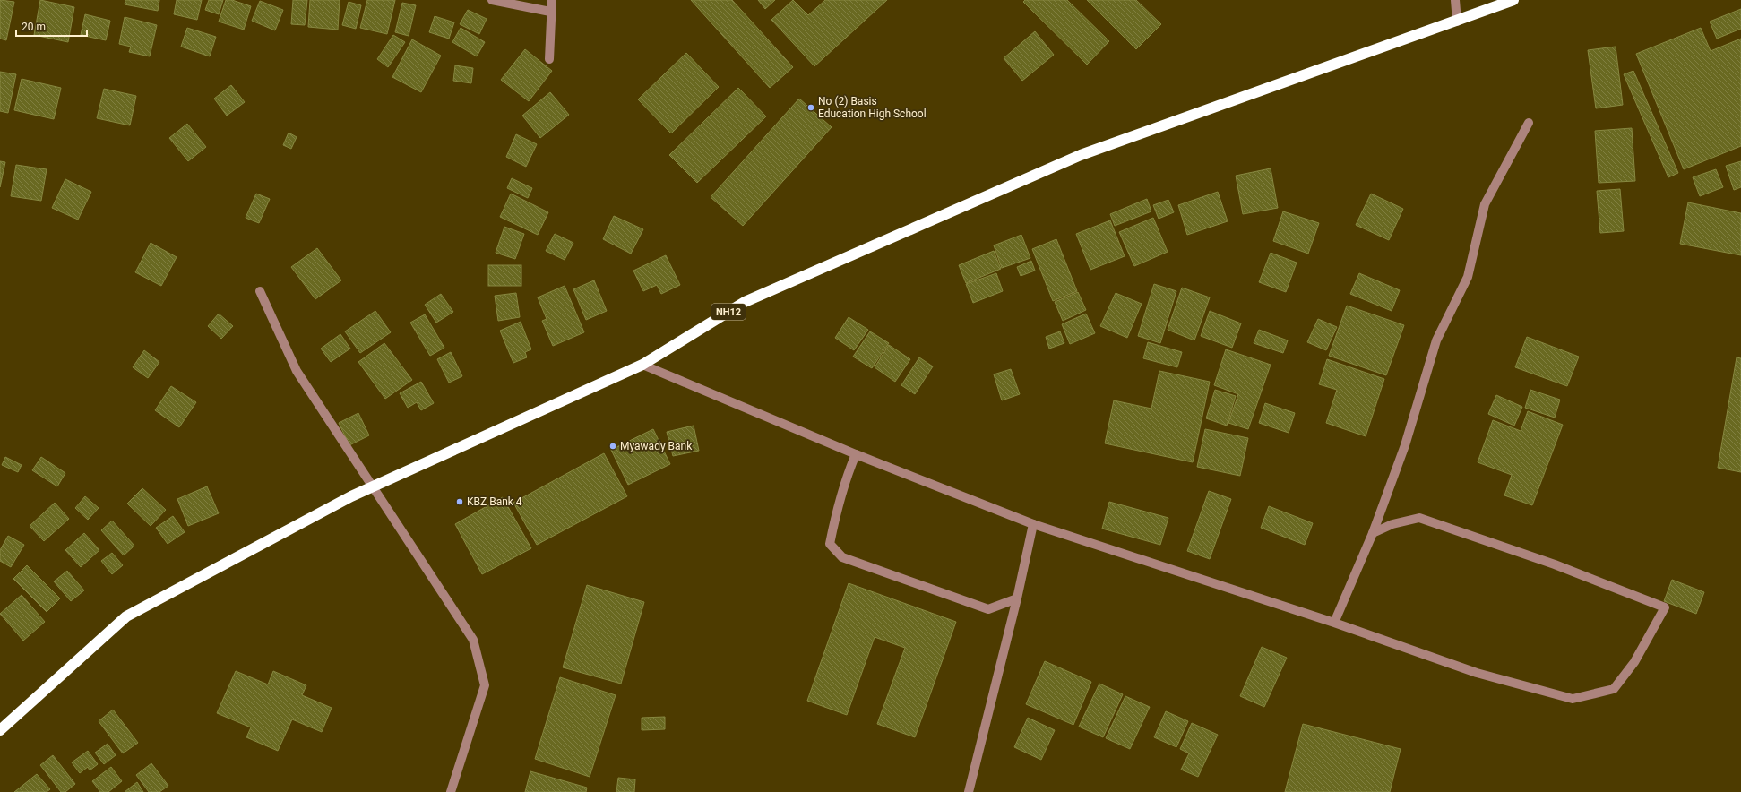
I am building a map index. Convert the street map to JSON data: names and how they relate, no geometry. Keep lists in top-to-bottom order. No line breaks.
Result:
{"streets":{"highway":["NH12"]},"places":["No (2) Basis Education High School","Myawady Bank","KBZ Bank 4"],"scale_bar":"20 m"}
